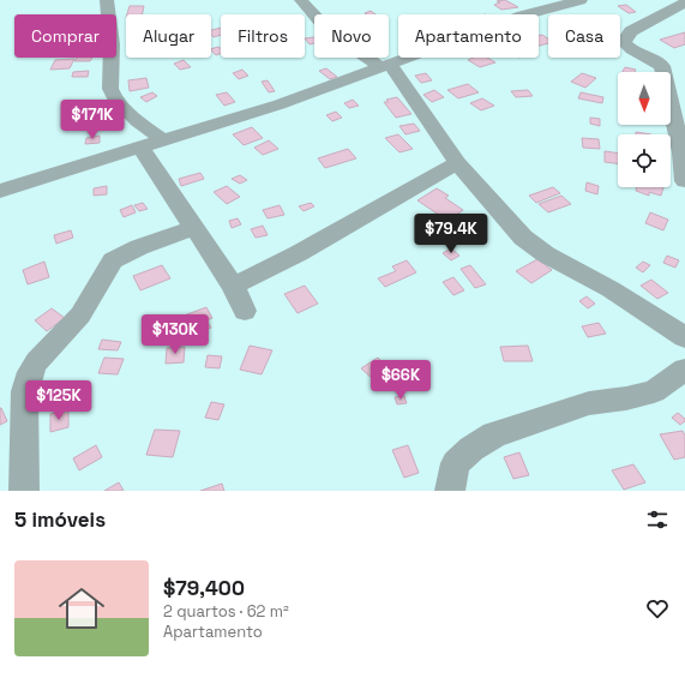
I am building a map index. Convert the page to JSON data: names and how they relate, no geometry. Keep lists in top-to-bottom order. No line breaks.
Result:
{"north":"bottom","page":{"chip":["Comprar","Alugar","Filtros","Novo","Apartamento","Casa"],"price":["$171K","$79.4K","$130K","$66K","$125K"],"heading":"5 imóveis","list":[{"name":"$79,400","note":"2 quartos · 62 m² · Apartamento"}]}}
